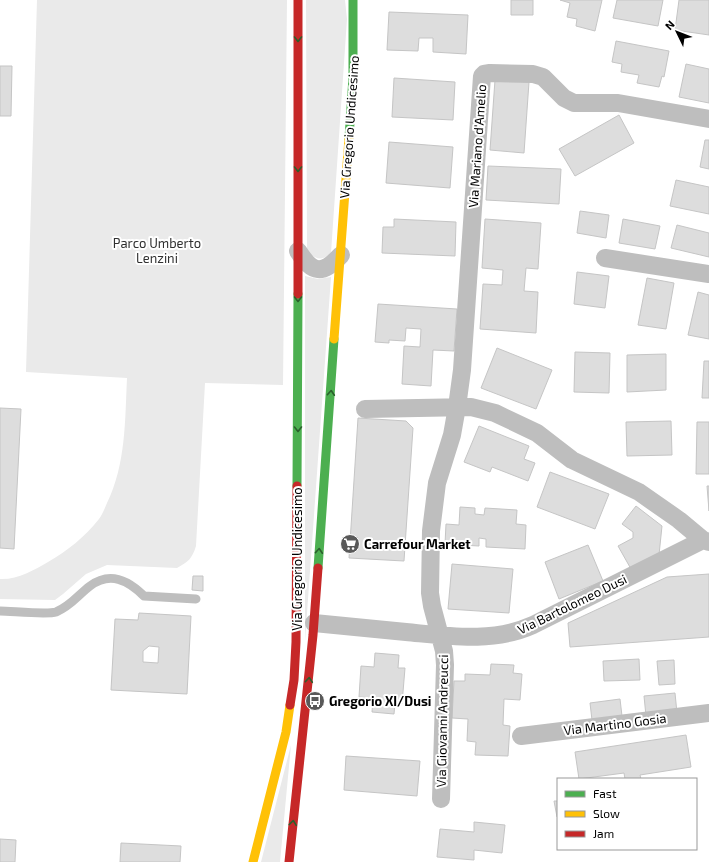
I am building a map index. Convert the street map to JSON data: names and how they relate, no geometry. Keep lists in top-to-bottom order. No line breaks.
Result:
{"streets":{"street":["Via Gregorio Undicesimo","Via Mariano d'Amelio","Via Bartolomeo Dusi","Via Giovanni Andreucci","Via Martino Gosia"]},"crossings":[["Via Gregorio Undicesimo","Via Bartolomeo Dusi"],["Via Mariano d'Amelio","Via Giovanni Andreucci"],["Via Bartolomeo Dusi","Via Giovanni Andreucci"]],"parks":["Parco Umberto Lenzini"],"places":{"supermarket":["Carrefour Market"],"bus stop":["Gregorio XI/Dusi"]},"legend":["Fast","Slow","Jam"],"north":"top left"}
